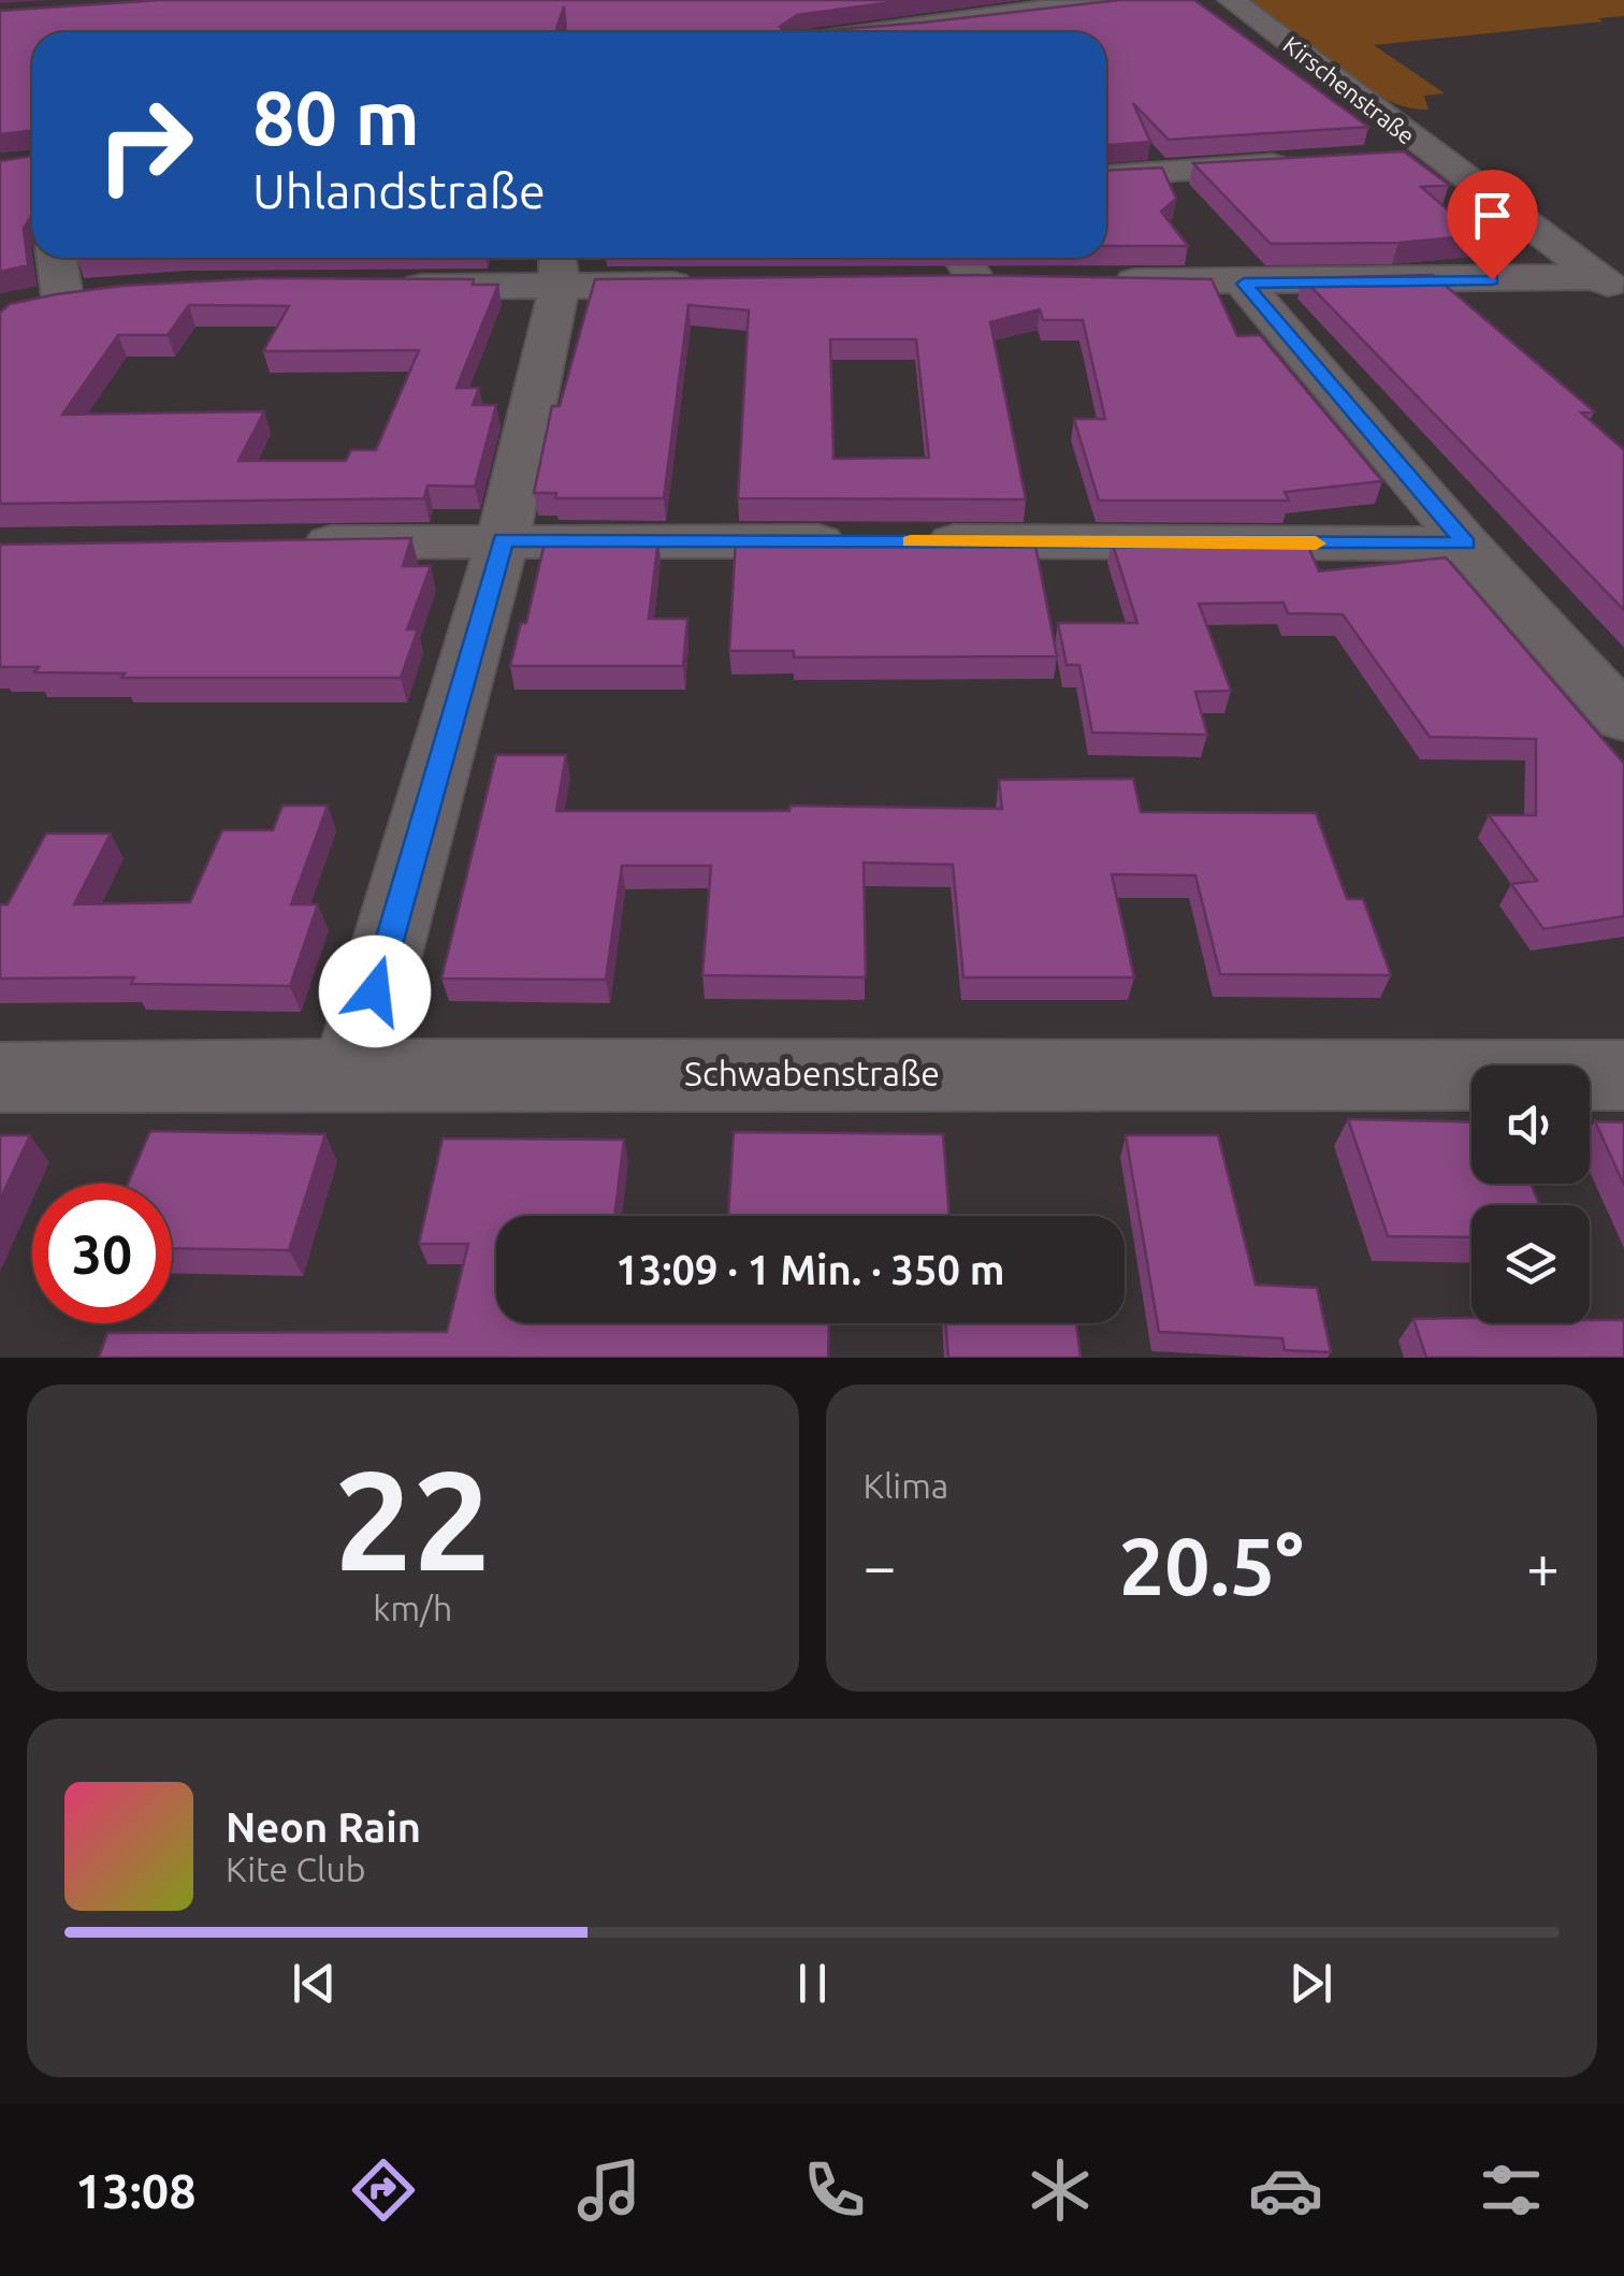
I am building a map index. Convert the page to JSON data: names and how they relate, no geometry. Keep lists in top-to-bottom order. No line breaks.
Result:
{"streets":{"street":["Kirschenstraße","Schwabenstraße"]},"page":{"turn":["80 m","Uhlandstraße"],"limit":"30","trip":"13:09 · 1 Min. · 350 m","tile":[["22","km/h"],"Klima"],"heat":["−","20.5°","+"],"song":["Neon Rain","Kite Club"],"tabs":"13:08"}}
